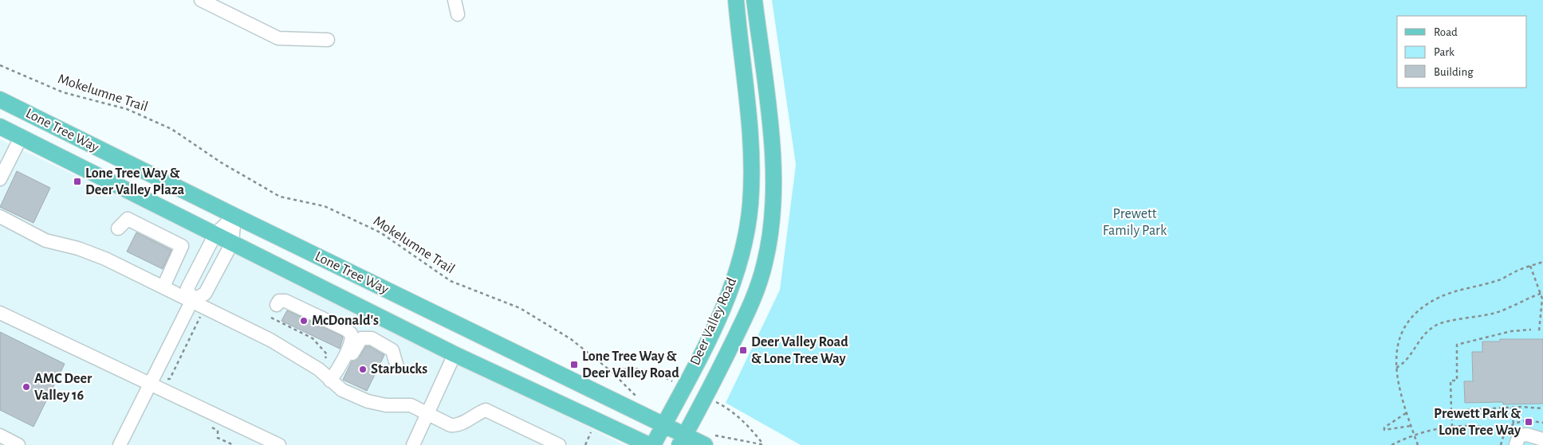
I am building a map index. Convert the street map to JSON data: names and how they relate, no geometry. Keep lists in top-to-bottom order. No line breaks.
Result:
{"streets":{"main road":["Lone Tree Way","Deer Valley Road"],"path":["Mokelumne Trail"]},"crossings":[["Lone Tree Way","Deer Valley Road"]],"parks":["Prewett Family Park"],"places":{"transit":["Lone Tree Way & Deer Valley Plaza","Deer Valley Road & Lone Tree Way","Lone Tree Way & Deer Valley Road","Prewett Park & Lone Tree Way"],"other":["McDonald's","Starbucks","AMC Deer Valley 16"]},"legend":["Road","Park","Building"]}
